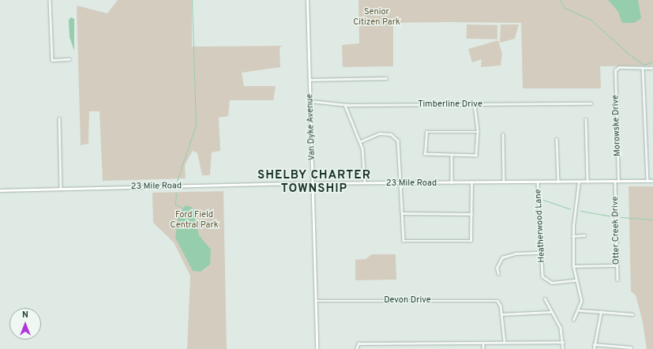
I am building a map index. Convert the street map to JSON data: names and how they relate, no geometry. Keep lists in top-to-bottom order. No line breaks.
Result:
{"streets":{"main road":["Van Dyke Avenue","23 Mile Road"],"street":["Timberline Drive","Morowske Drive","Heatherwood Lane","Otter Creek Drive","Devon Drive"]},"crossings":[["Timberline Drive","Van Dyke Avenue"],["Morowske Drive","23 Mile Road"],["Morowske Drive","Otter Creek Drive"],["Van Dyke Avenue","23 Mile Road"],["Van Dyke Avenue","Devon Drive"],["23 Mile Road","Heatherwood Lane"],["23 Mile Road","Otter Creek Drive"]],"districts":["SHELBY CHARTER TOWNSHIP"],"parks":["Senior Citizen Park","Ford Field Central Park"],"north":"top"}
